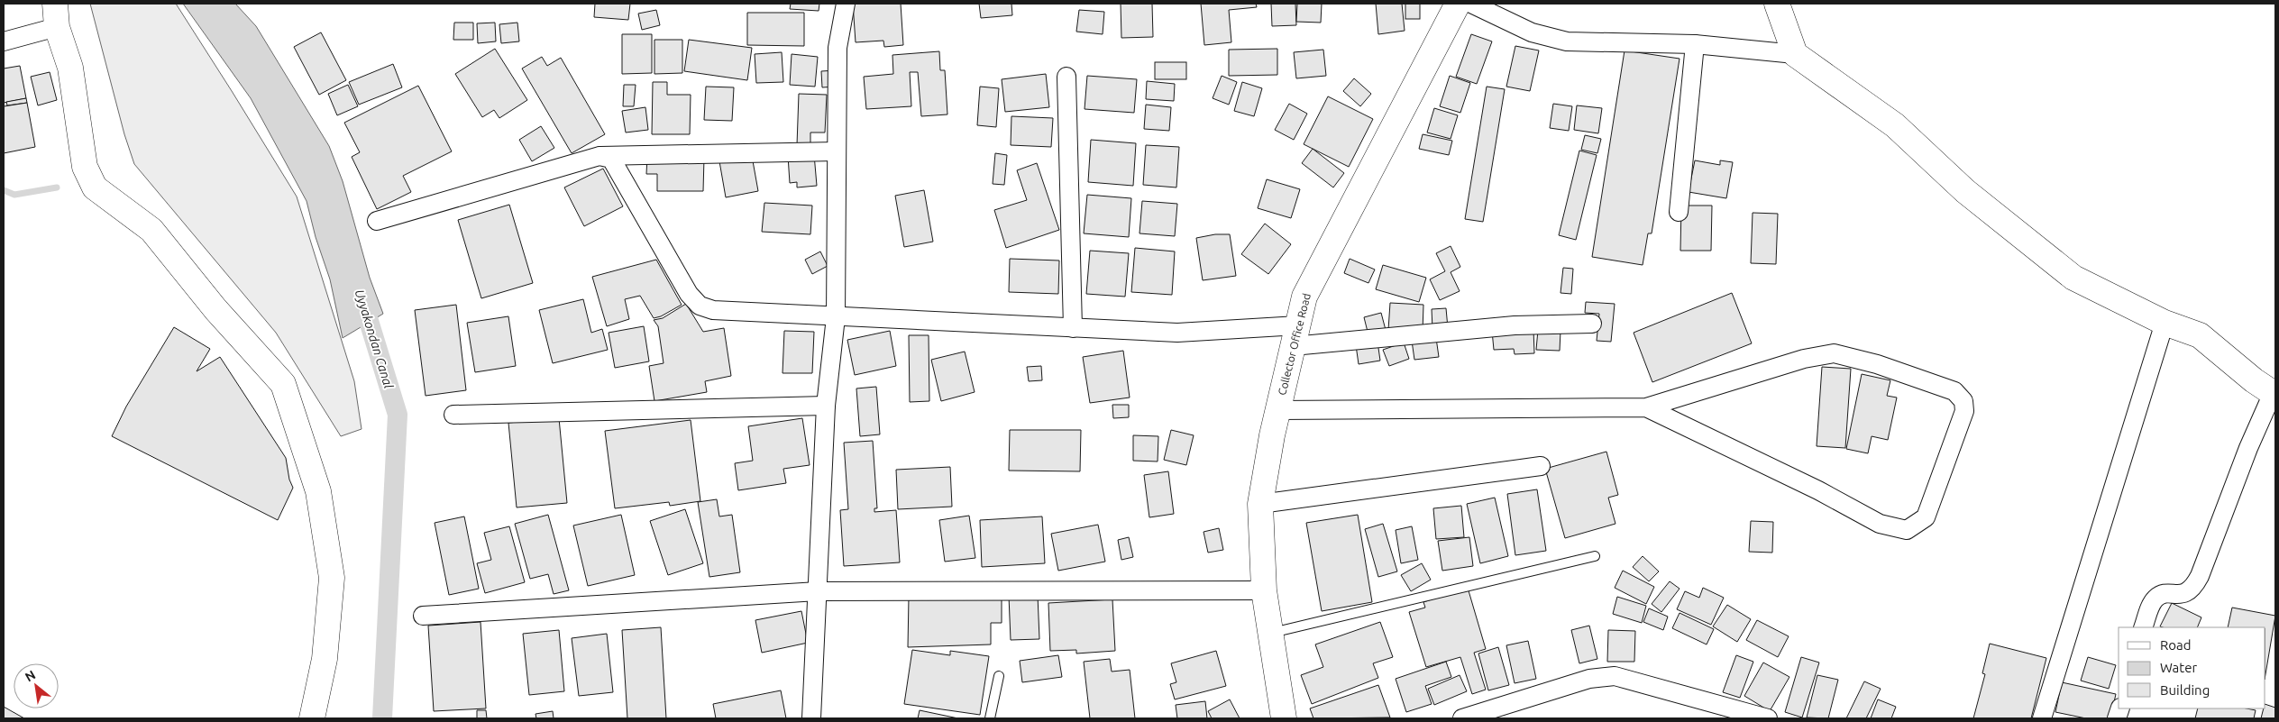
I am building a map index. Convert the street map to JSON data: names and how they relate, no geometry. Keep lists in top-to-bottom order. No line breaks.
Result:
{"streets":{"street":["Collector Office Road"]},"water":["Uyyakondan Canal"],"legend":["Road","Water","Building"],"north":"top left"}
